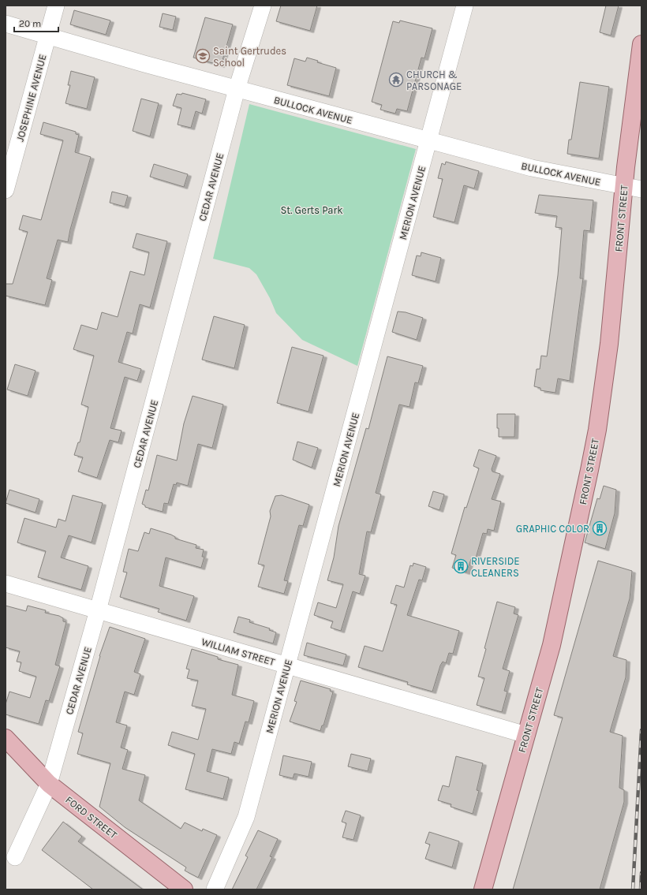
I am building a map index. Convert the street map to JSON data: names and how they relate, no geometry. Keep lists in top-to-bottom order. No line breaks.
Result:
{"streets":{"main road":["FRONT STREET","FORD STREET"],"street":["JOSEPHINE AVENUE","BULLOCK AVENUE","CEDAR AVENUE","MERION AVENUE","WILLIAM STREET"]},"crossings":[["JOSEPHINE AVENUE","BULLOCK AVENUE"],["BULLOCK AVENUE","CEDAR AVENUE"],["BULLOCK AVENUE","MERION AVENUE"],["BULLOCK AVENUE","FRONT STREET"],["CEDAR AVENUE","WILLIAM STREET"],["CEDAR AVENUE","FORD STREET"],["MERION AVENUE","WILLIAM STREET"],["FRONT STREET","WILLIAM STREET"]],"parks":["St. Gerts Park"],"places":{"school or university":["Saint Gertrudes School"],"temple":["CHURCH & PARSONAGE"],"building":["GRAPHIC COLOR","RIVERSIDE CLEANERS"]},"scale_bar":"20 m"}
